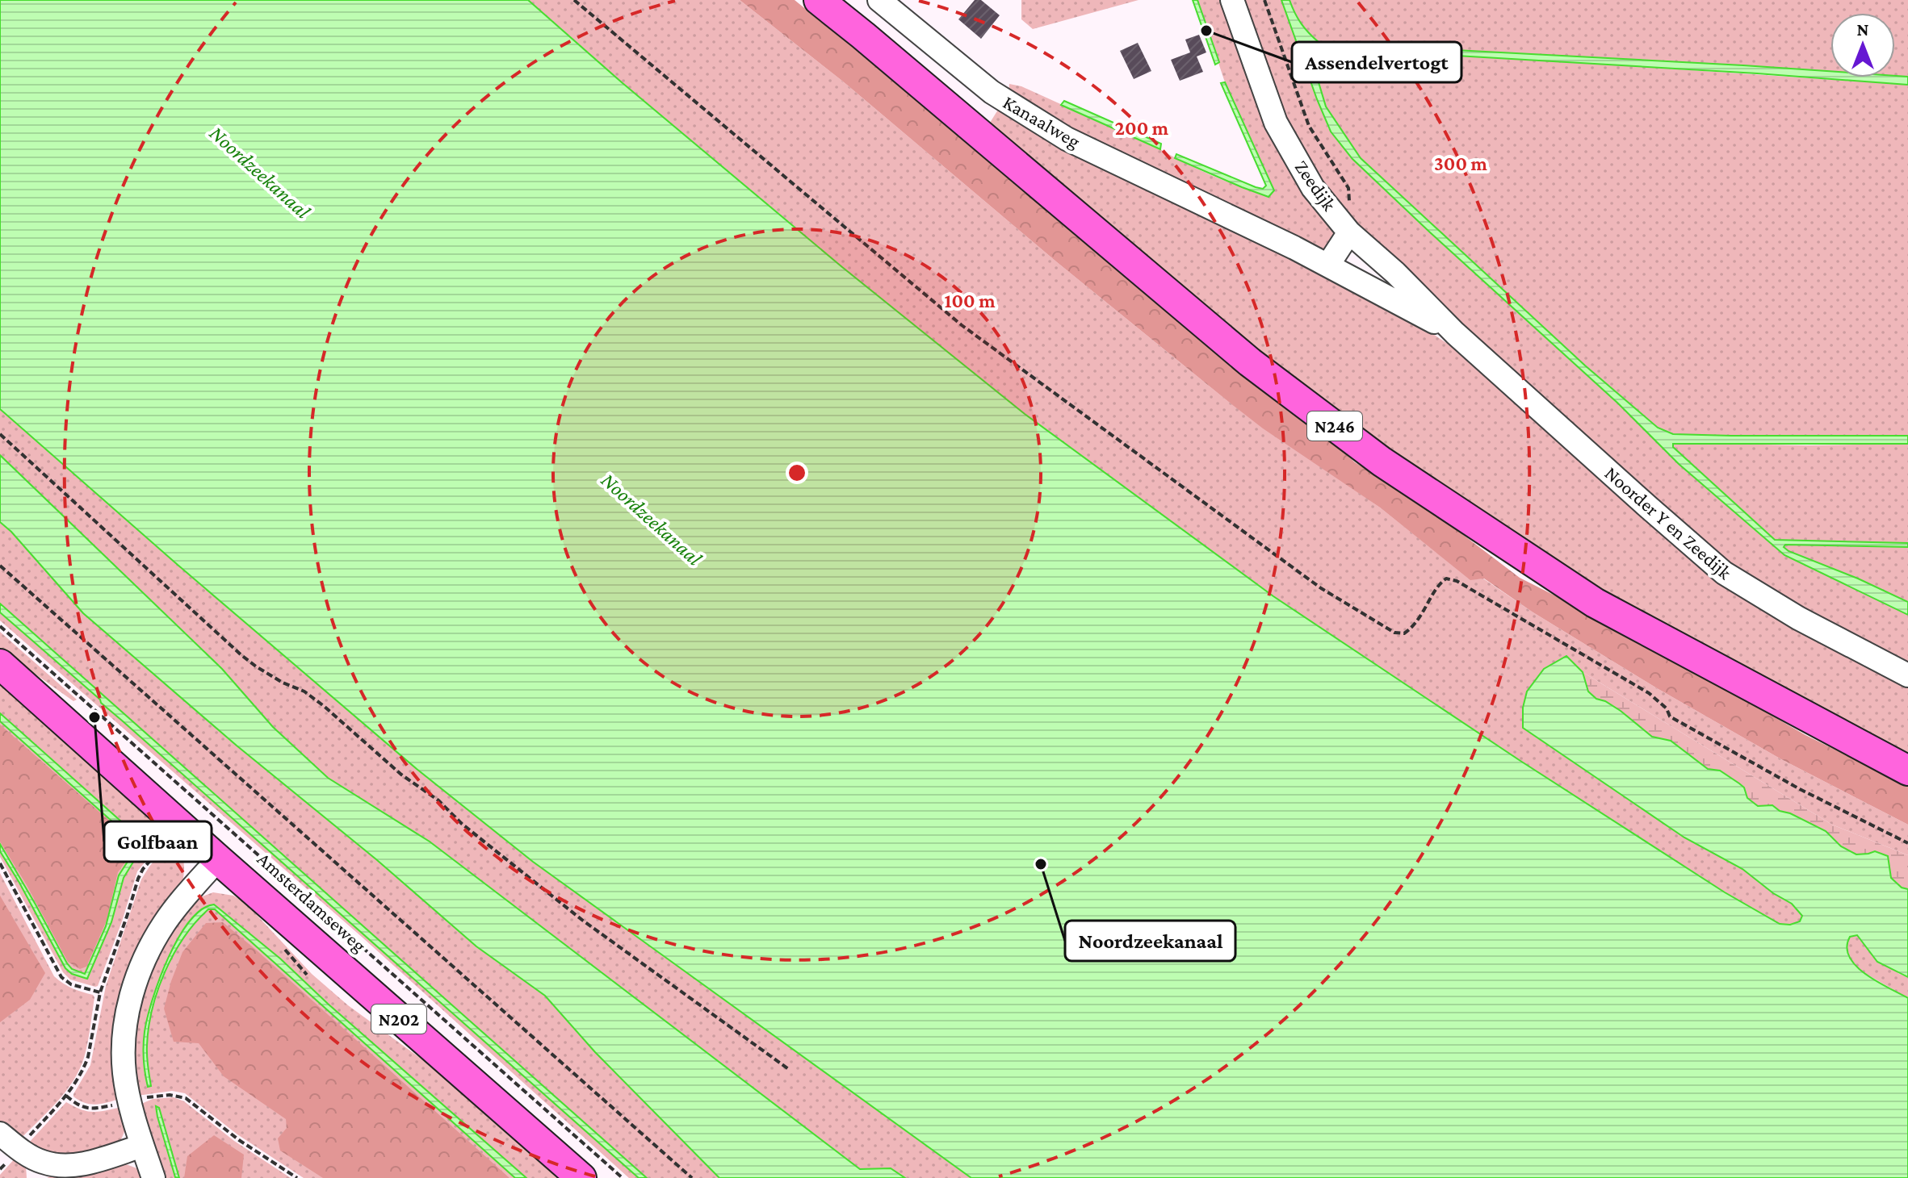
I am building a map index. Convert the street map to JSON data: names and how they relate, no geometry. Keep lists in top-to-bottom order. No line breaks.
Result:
{"streets":{"main road":["N246","Amsterdamseweg","N202"],"street":["Kanaalweg","Zeedijk","Noorder Y en Zeedijk"]},"crossings":[["Kanaalweg","Zeedijk"],["Kanaalweg","Noorder Y en Zeedijk"],["Zeedijk","Noorder Y en Zeedijk"]],"water":["Noordzeekanaal"],"places":["Assendelvertogt","Golfbaan","Noordzeekanaal"],"north":"top","rings":["200 m","300 m","100 m"]}
